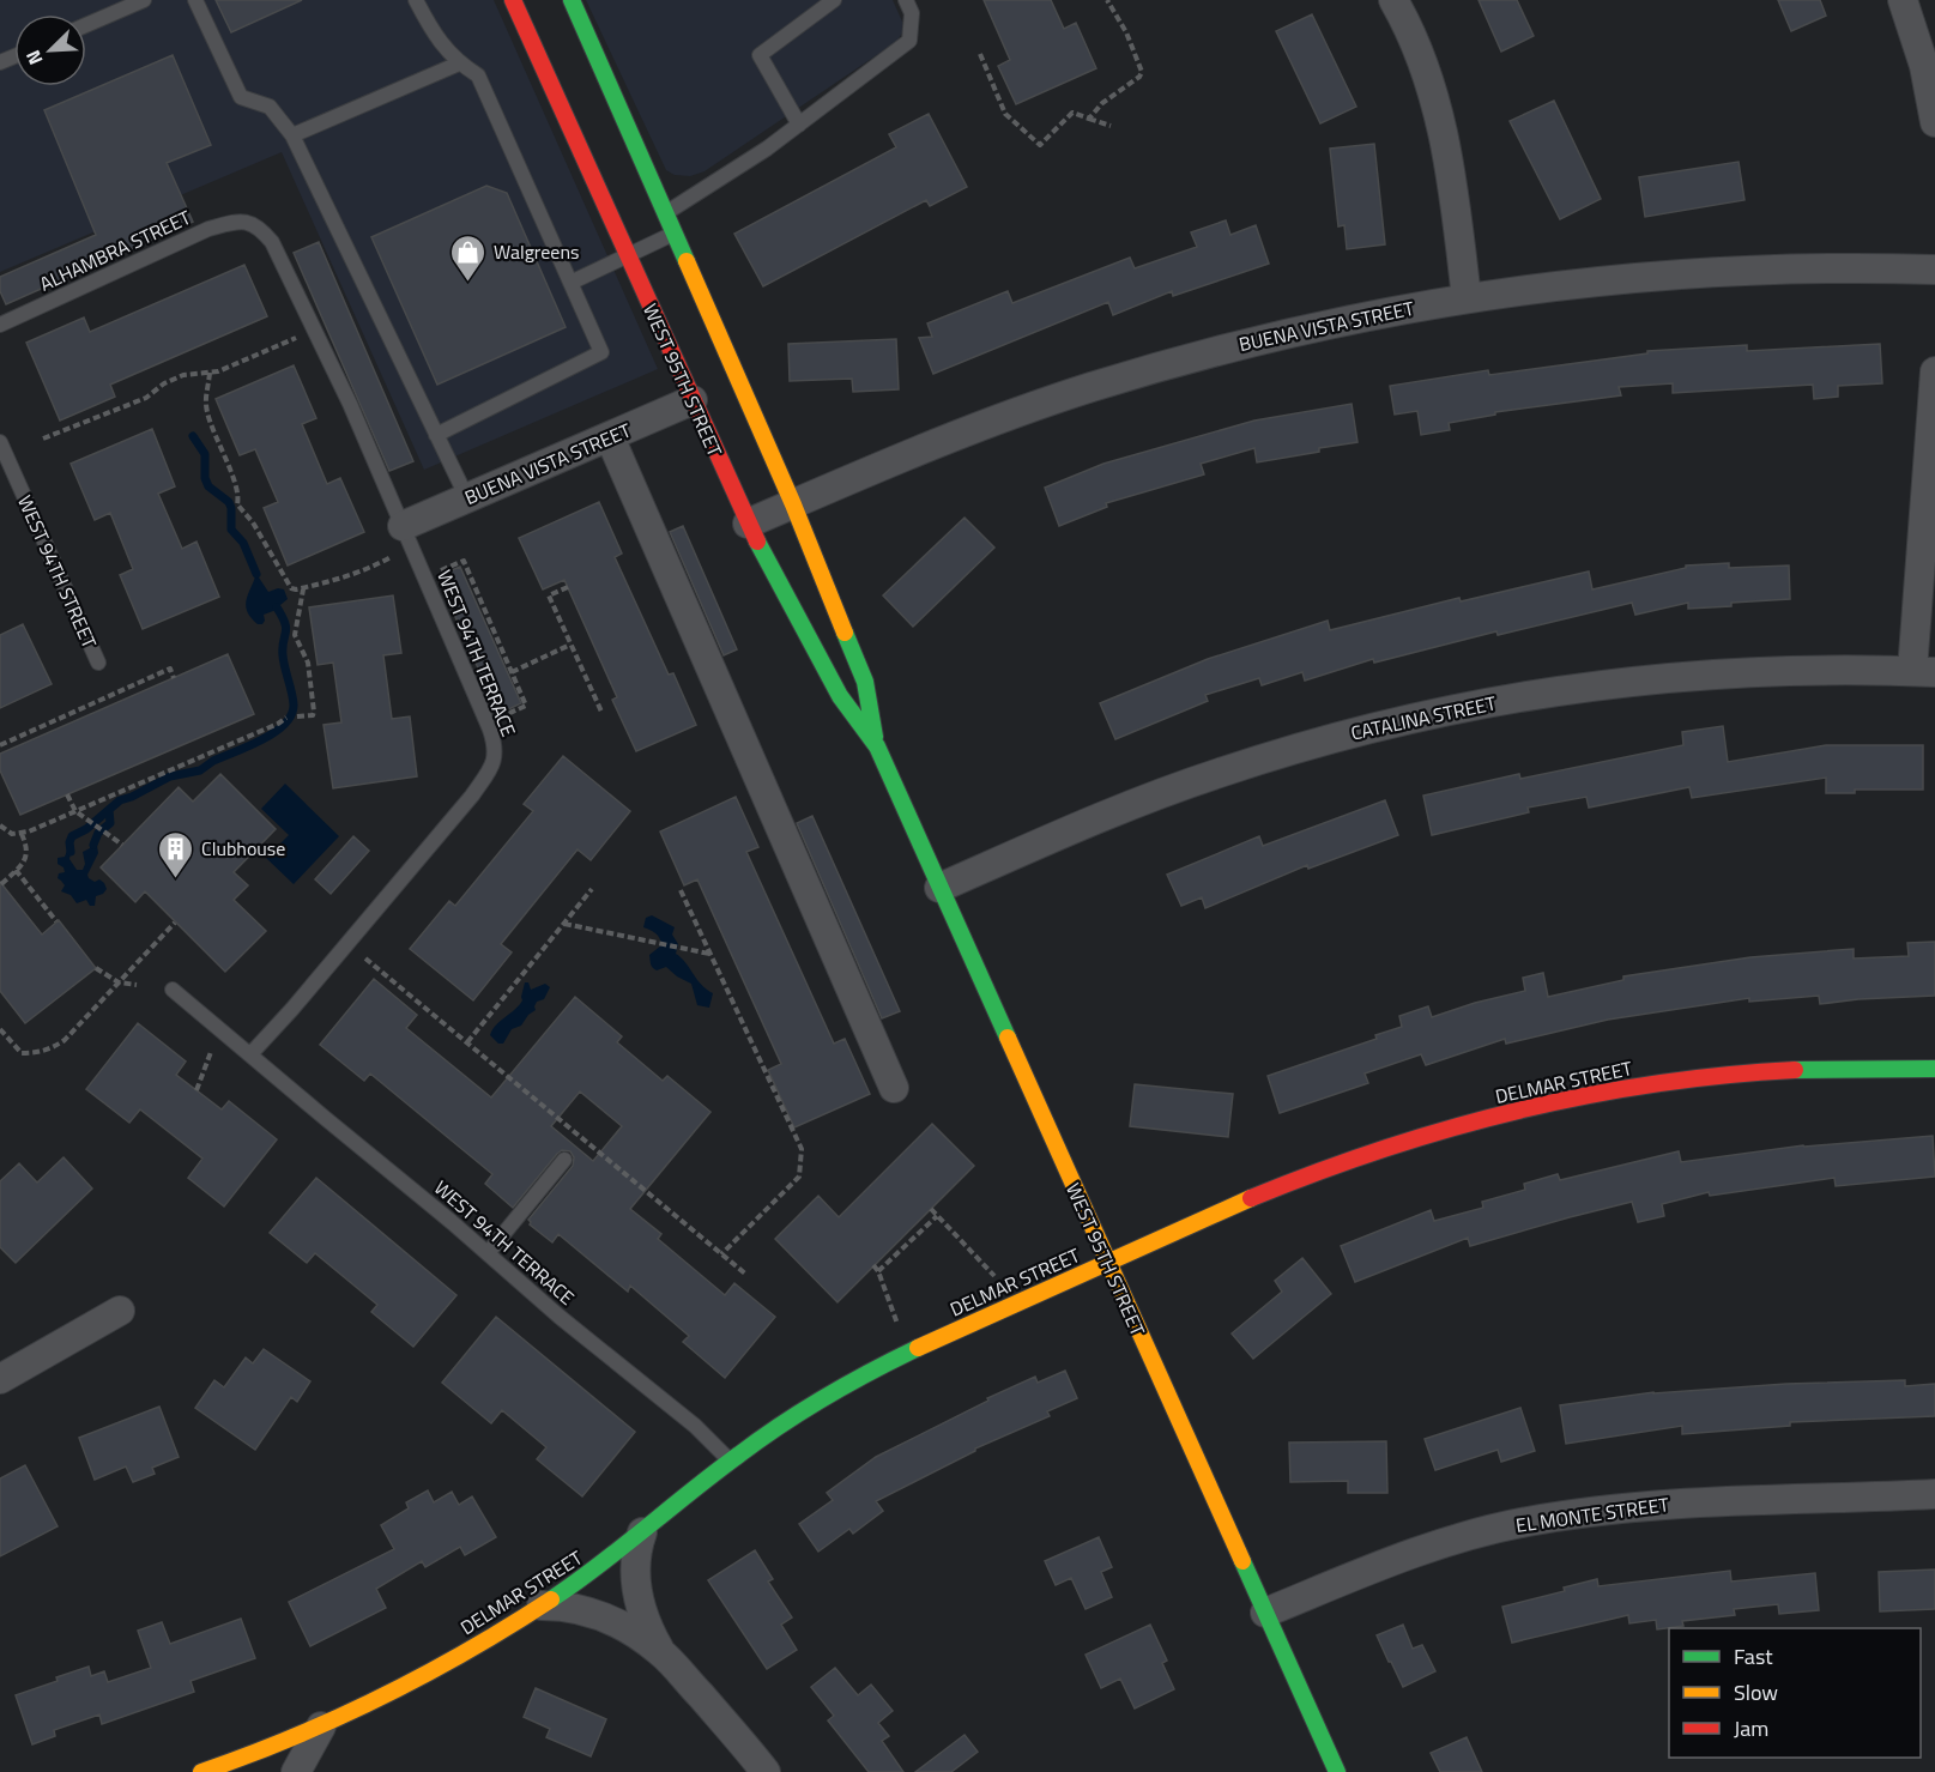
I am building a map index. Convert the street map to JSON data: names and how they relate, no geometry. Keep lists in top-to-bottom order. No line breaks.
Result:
{"streets":{"main road":["WEST 95TH STREET","DELMAR STREET"],"street":["BUENA VISTA STREET","CATALINA STREET","EL MONTE STREET"],"lane":["ALHAMBRA STREET","WEST 94TH STREET","WEST 94TH TERRACE"]},"crossings":[["ALHAMBRA STREET","WEST 94TH TERRACE"],["BUENA VISTA STREET","WEST 95TH STREET"],["BUENA VISTA STREET","WEST 94TH TERRACE"],["WEST 95TH STREET","CATALINA STREET"],["WEST 95TH STREET","DELMAR STREET"],["WEST 95TH STREET","EL MONTE STREET"],["WEST 94TH TERRACE","DELMAR STREET"]],"places":{"shop":["Walgreens"],"building":["Clubhouse"]},"legend":["Fast","Slow","Jam"],"north":"bottom left"}
